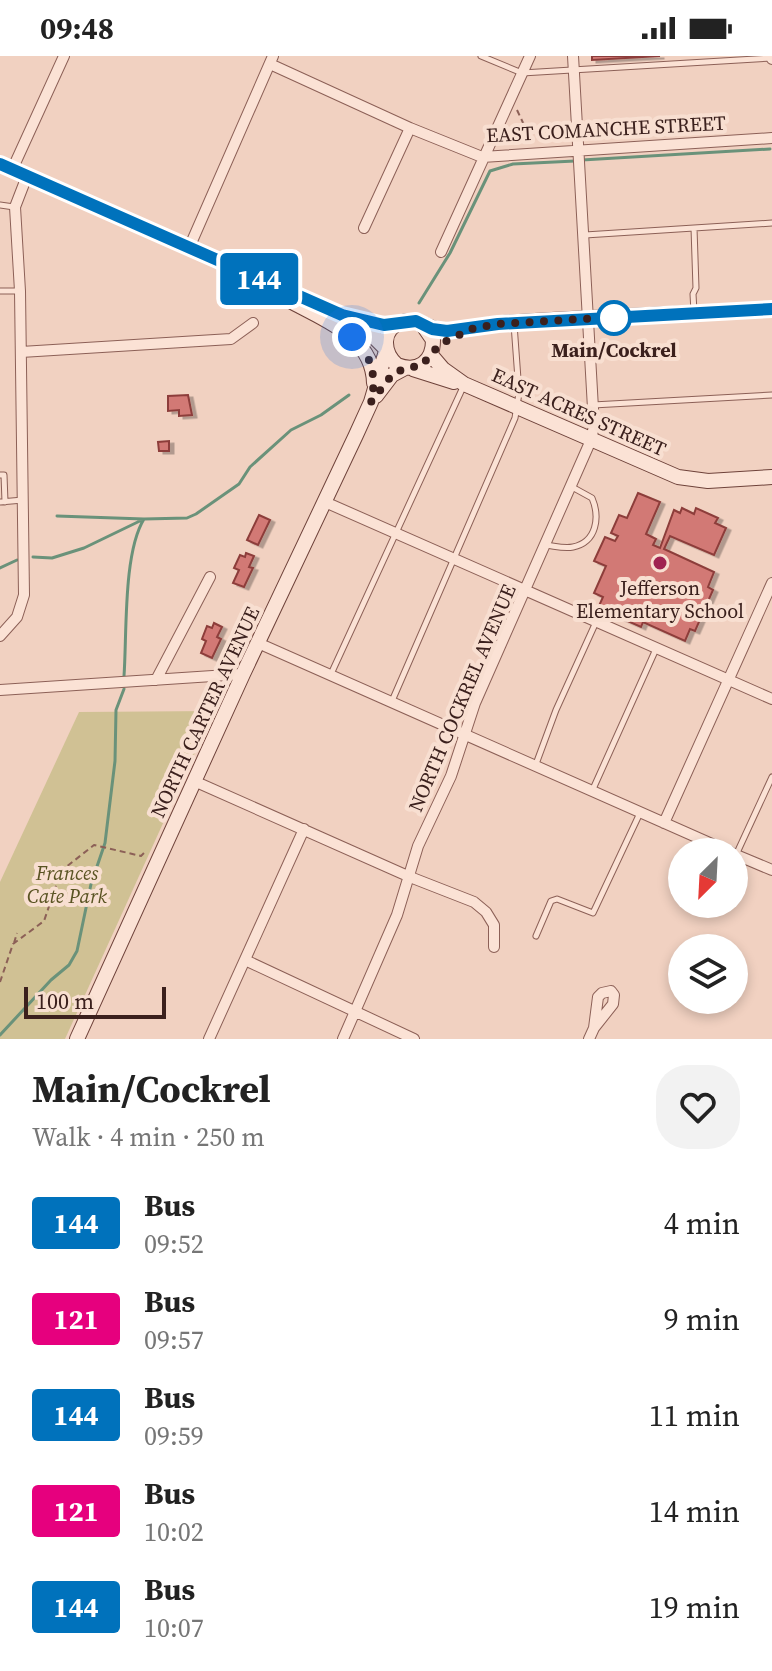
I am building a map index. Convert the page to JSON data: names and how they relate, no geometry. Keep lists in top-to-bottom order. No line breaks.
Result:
{"streets":{"street":["EAST COMANCHE STREET","EAST ACRES STREET","NORTH COCKREL AVENUE","NORTH CARTER AVENUE"]},"crossings":[["EAST COMANCHE STREET","NORTH COCKREL AVENUE"],["EAST ACRES STREET","NORTH COCKREL AVENUE"],["EAST ACRES STREET","NORTH CARTER AVENUE"]],"parks":["Frances Cate Park"],"places":["Main/Cockrel","Jefferson Elementary School"],"lines":["bus line 144"],"scale_bar":"100 m","north":"bottom left","page":{"status":"09:48","on_map":"144","scale":"100 m","heading":["Main/Cockrel","Walk · 4 min · 250 m"],"list":[{"mark":"144","name":"Bus","note":"09:52","value":"4 min"},{"mark":"121","name":"Bus","note":"09:57","value":"9 min"},{"mark":"144","name":"Bus","note":"09:59","value":"11 min"},{"mark":"121","name":"Bus","note":"10:02","value":"14 min"},{"mark":"144","name":"Bus","note":"10:07","value":"19 min"}]}}
